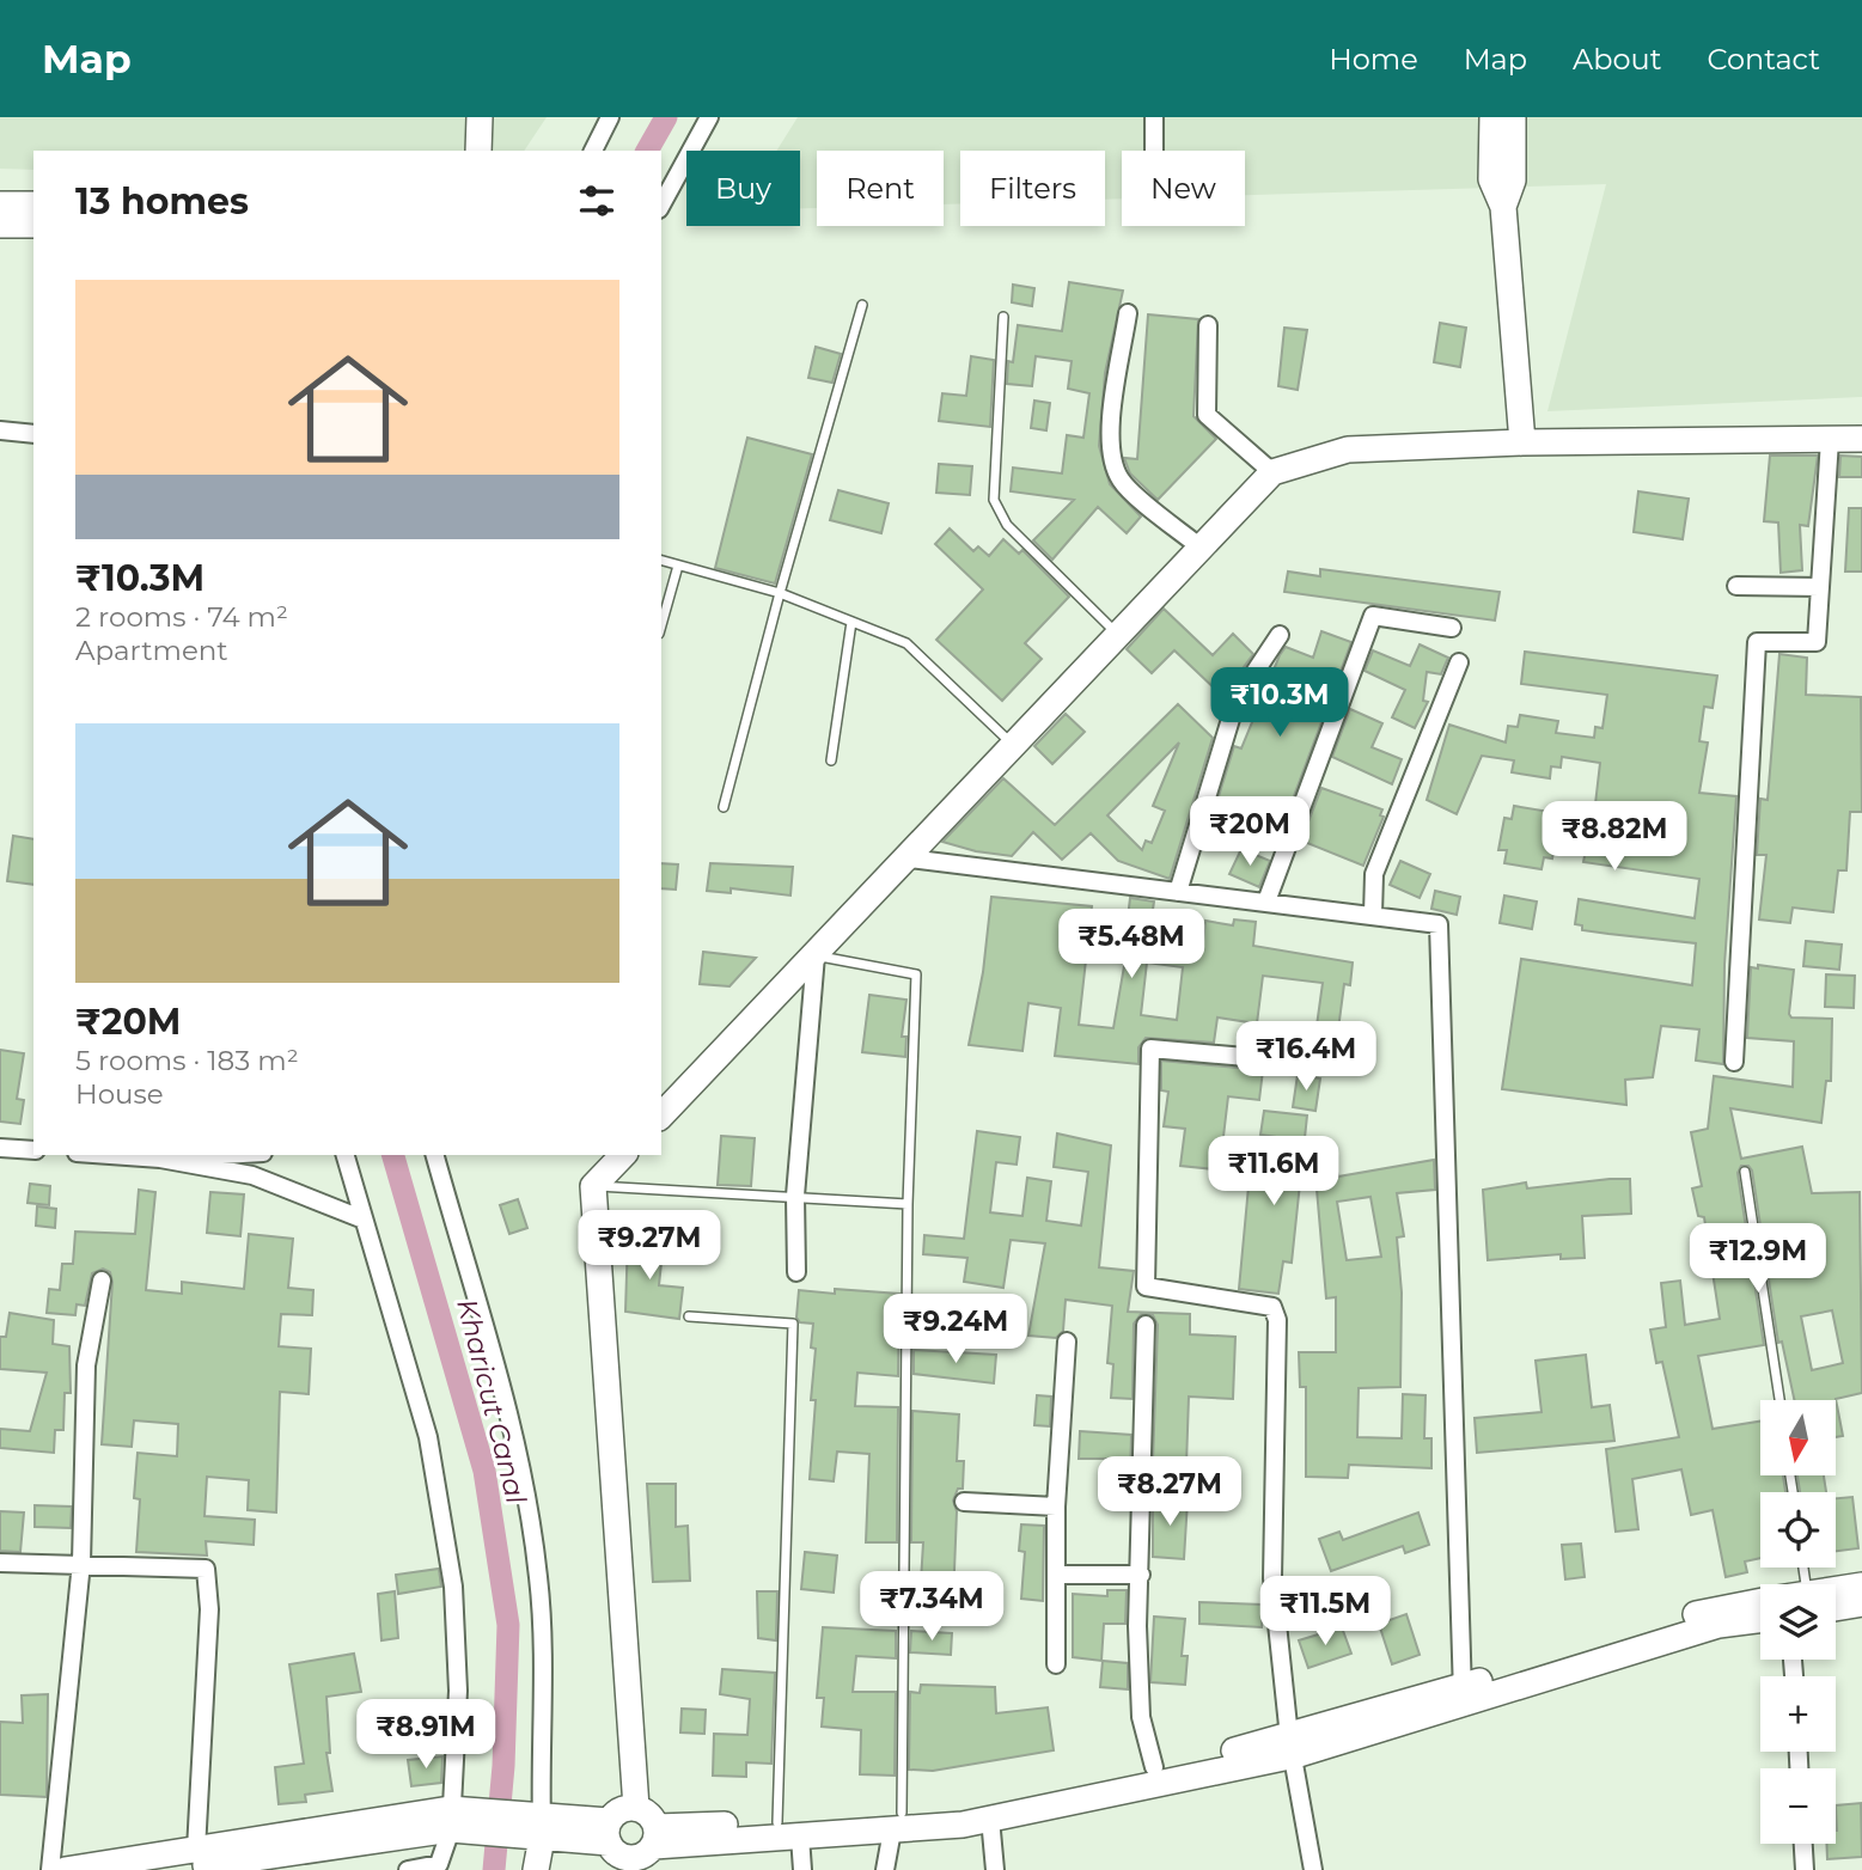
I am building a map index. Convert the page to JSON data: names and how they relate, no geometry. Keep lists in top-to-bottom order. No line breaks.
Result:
{"water":["Kharicut Canal"],"north":"bottom","page":{"header":"Map","nav":["Home","Map","About","Contact"],"chip":["Buy","Rent","Filters","New"],"heading":"13 homes","list":[{"name":"₹10.3M","note":"2 rooms · 74 m² · Apartment"},{"name":"₹20M","note":"5 rooms · 183 m² · House"}],"price":["₹10.3M","₹20M","₹8.82M","₹5.48M","₹16.4M","₹11.6M","₹9.27M","₹12.9M","₹9.24M","₹8.27M","₹7.34M","₹11.5M","₹8.91M"],"map_buttons":["+","−"]}}
